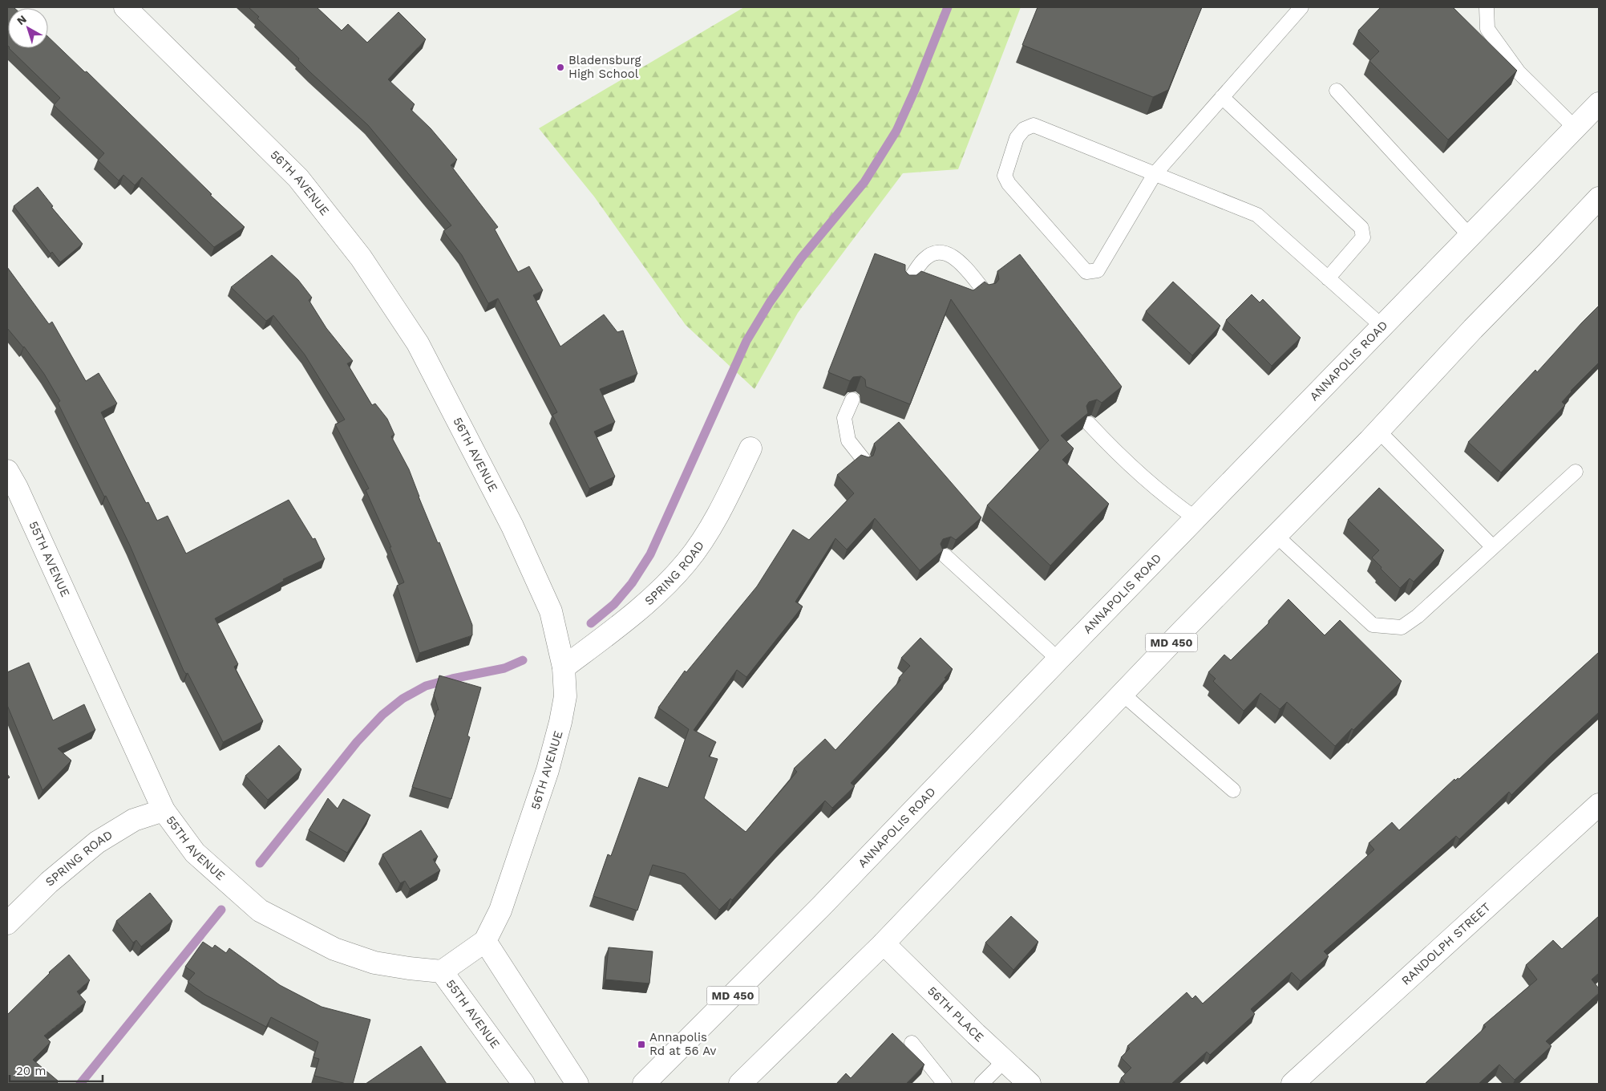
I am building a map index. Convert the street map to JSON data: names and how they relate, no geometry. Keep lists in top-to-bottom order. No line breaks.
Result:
{"streets":{"street":["56TH AVENUE","ANNAPOLIS ROAD","55TH AVENUE","SPRING ROAD","MD 450","RANDOLPH STREET","56TH PLACE"]},"crossings":[["56TH AVENUE","SPRING ROAD"],["55TH AVENUE","SPRING ROAD"],["MD 450","56TH PLACE"]],"places":{"other":["Bladensburg High School"],"transit":["Annapolis Rd at 56 Av"]},"scale_bar":"20 m","north":"top left"}
